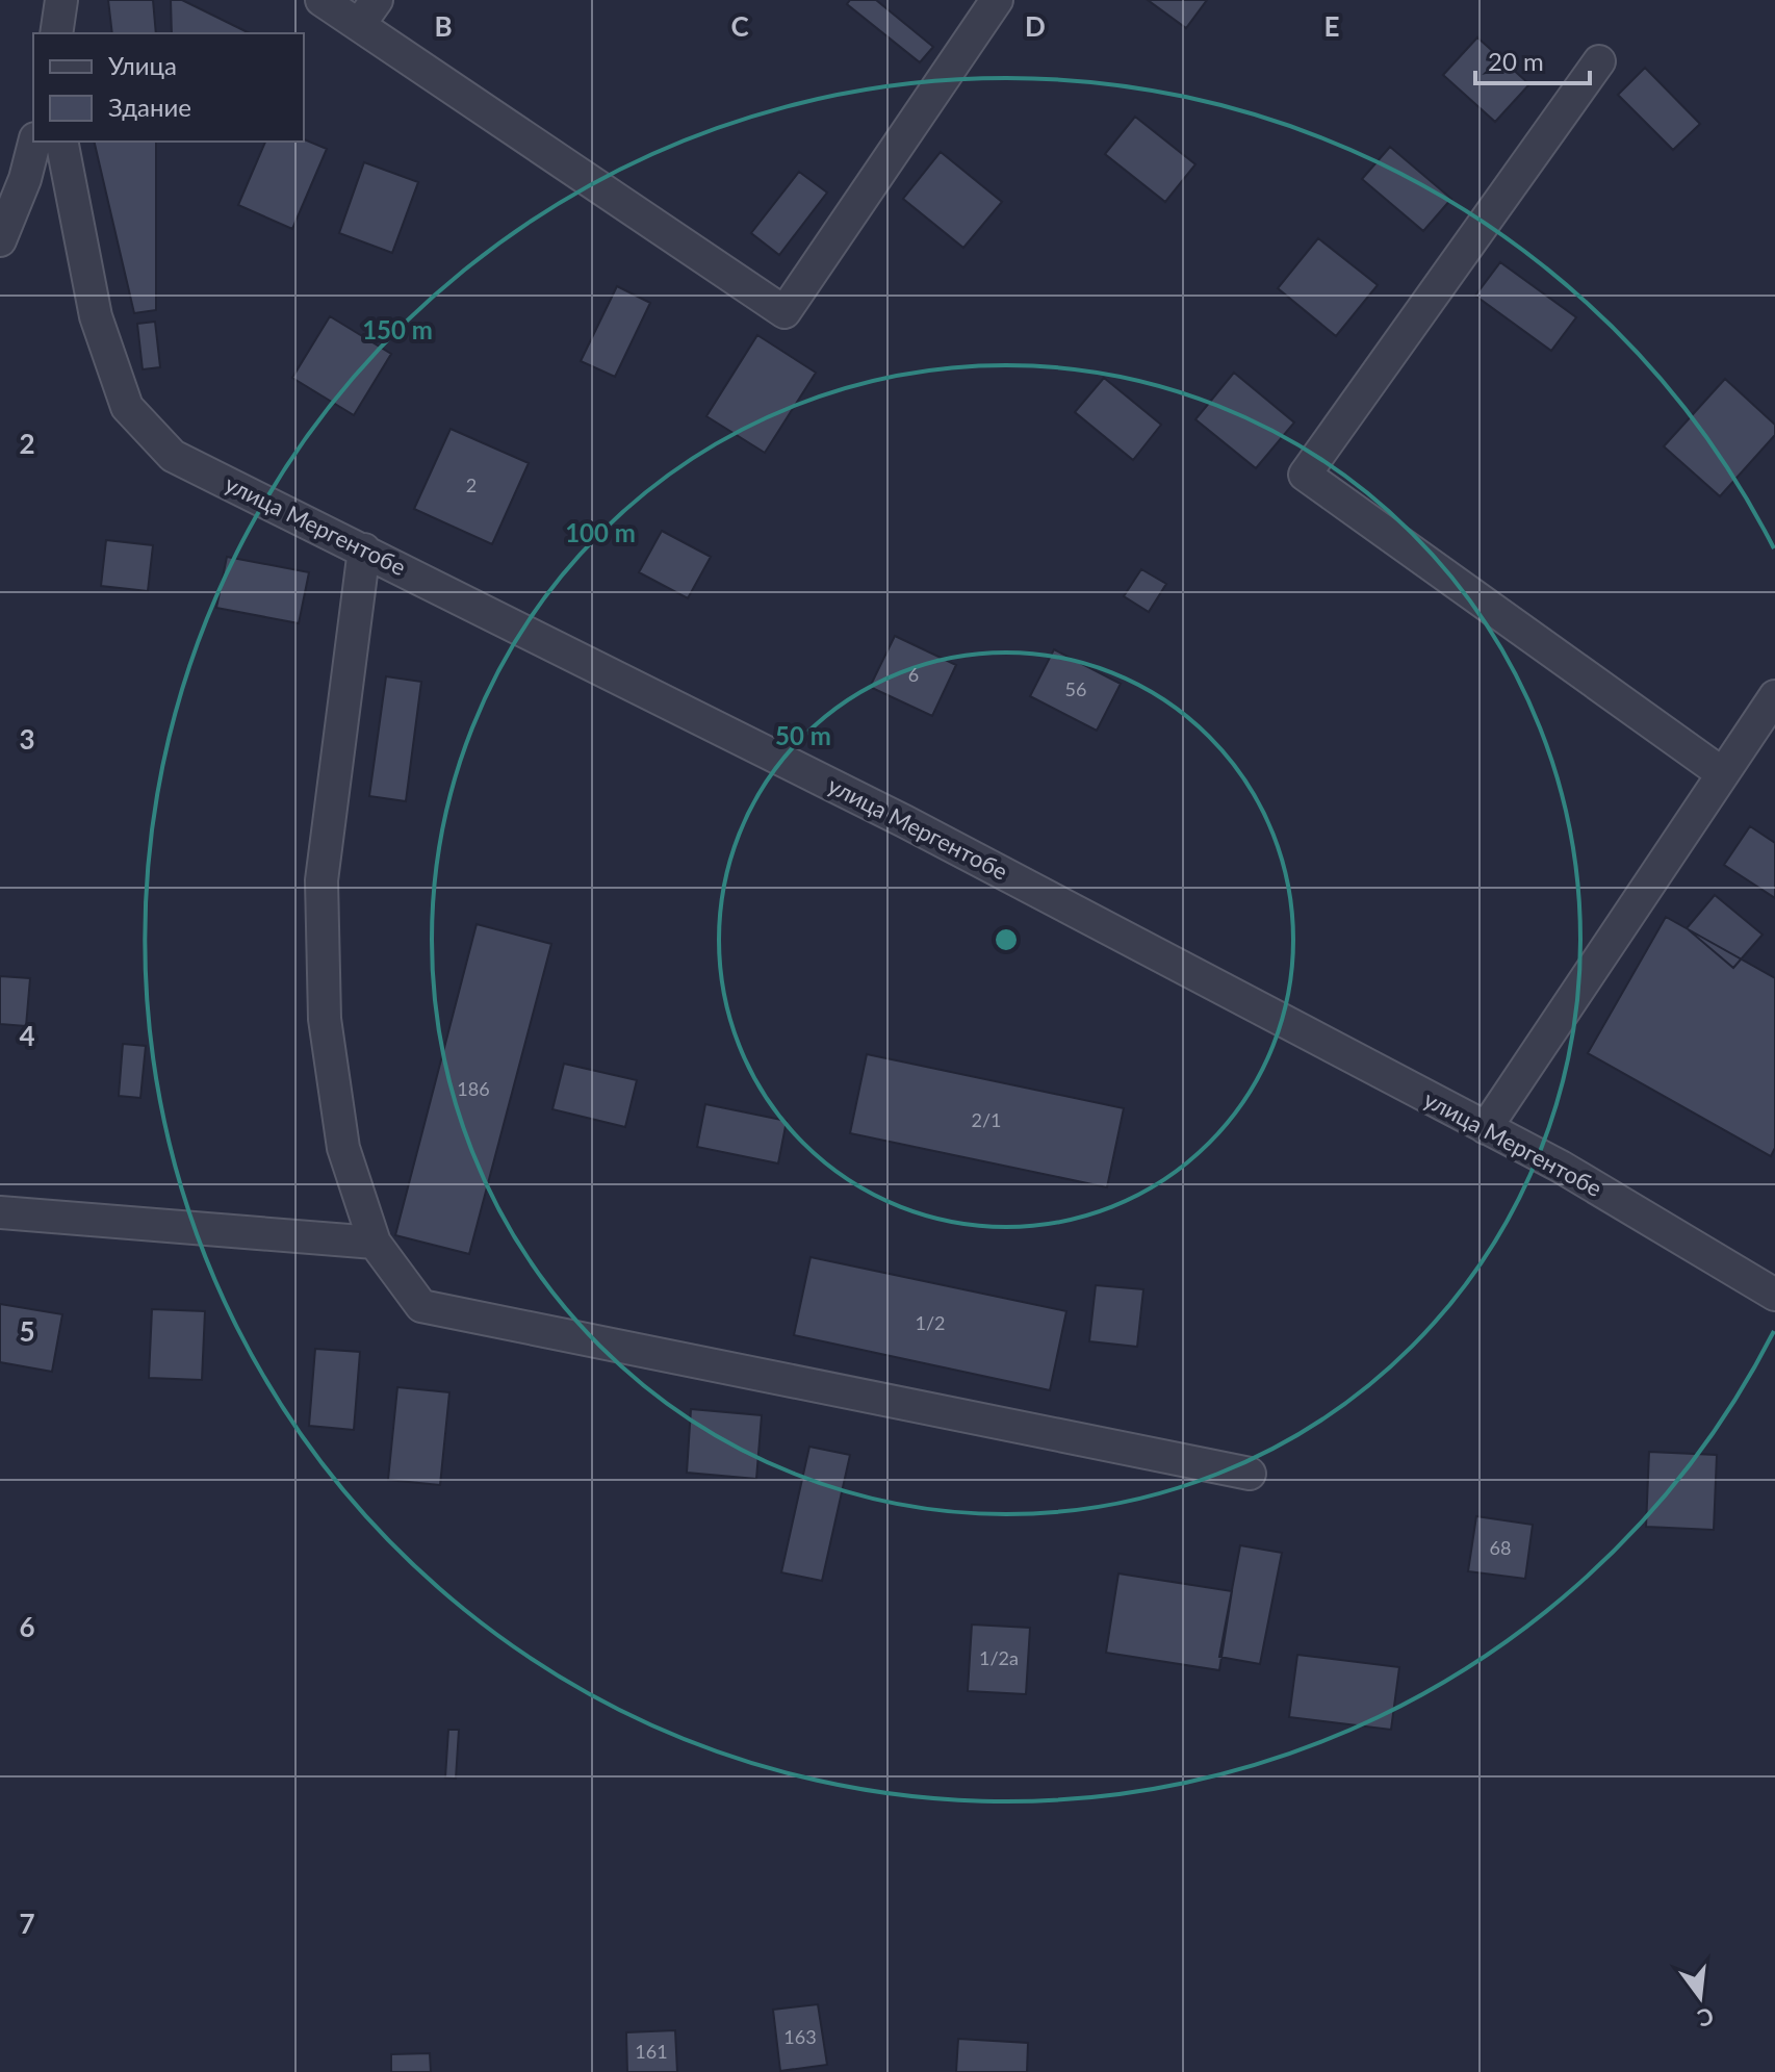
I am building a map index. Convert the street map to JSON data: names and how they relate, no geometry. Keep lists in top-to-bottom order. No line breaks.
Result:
{"streets":{"street":["улица Мергентобе"]},"house_numbers":["2","6","56","186","2/1","1/2","68","1/2а","163","161"],"legend":["Улица","Здание"],"scale_bar":"20 m","north":"bottom","grid":{"columns":["B","C","D","E"],"rows":["2","3","4","5","6","7"]},"rings":["150 m","100 m","50 m"]}
